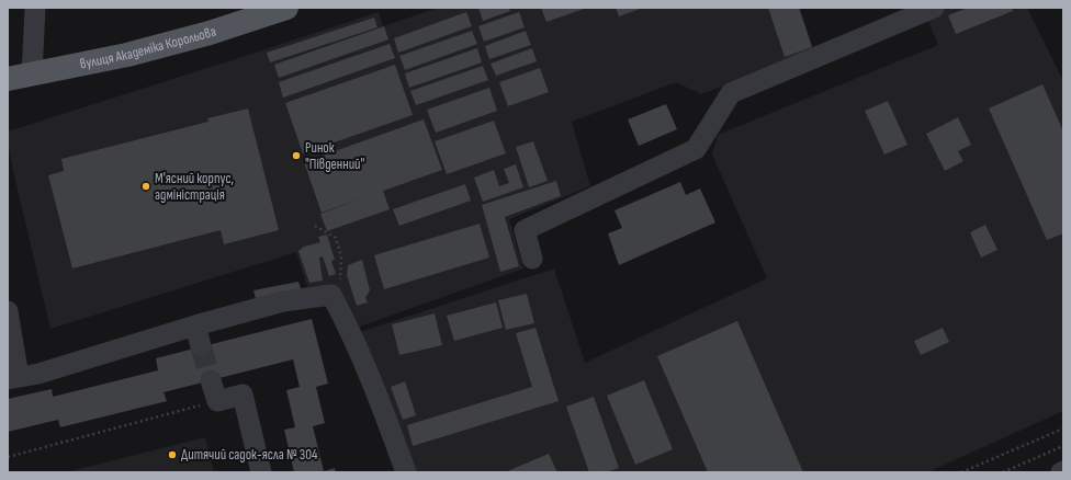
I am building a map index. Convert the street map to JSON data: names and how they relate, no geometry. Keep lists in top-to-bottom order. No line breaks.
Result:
{"streets":{"main road":["вулиця Академіка Корольова"]},"places":["Ринок \"Південний\"","М'ясний корпус, адміністрація","Дитячий садок-ясла № 304"]}
